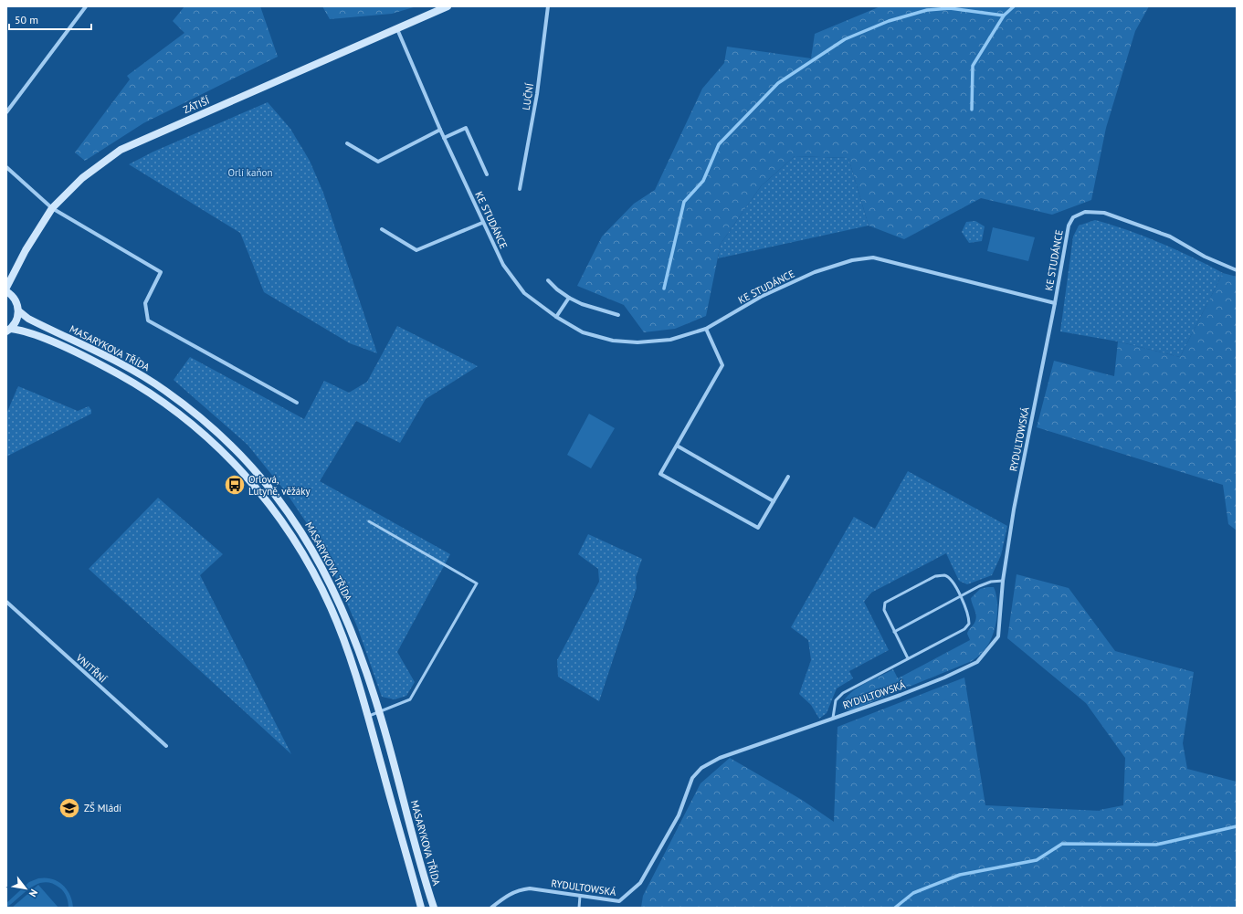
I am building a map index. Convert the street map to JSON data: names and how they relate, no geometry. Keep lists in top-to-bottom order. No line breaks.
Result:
{"streets":{"street":["LUČNÍ","ZÁTIŠÍ","KE STUDÁNCE","MASARYKOVA TŘÍDA","RYDULTOWSKÁ","VNITŘNÍ"]},"crossings":[["ZÁTIŠÍ","KE STUDÁNCE"],["KE STUDÁNCE","RYDULTOWSKÁ"]],"parks":["Orlí kaňon"],"places":{"bus stop":["Orlová, Lutyně, věžáky"],"school or university":["ZŠ Mládí"]},"scale_bar":"50 m","north":"bottom right"}
